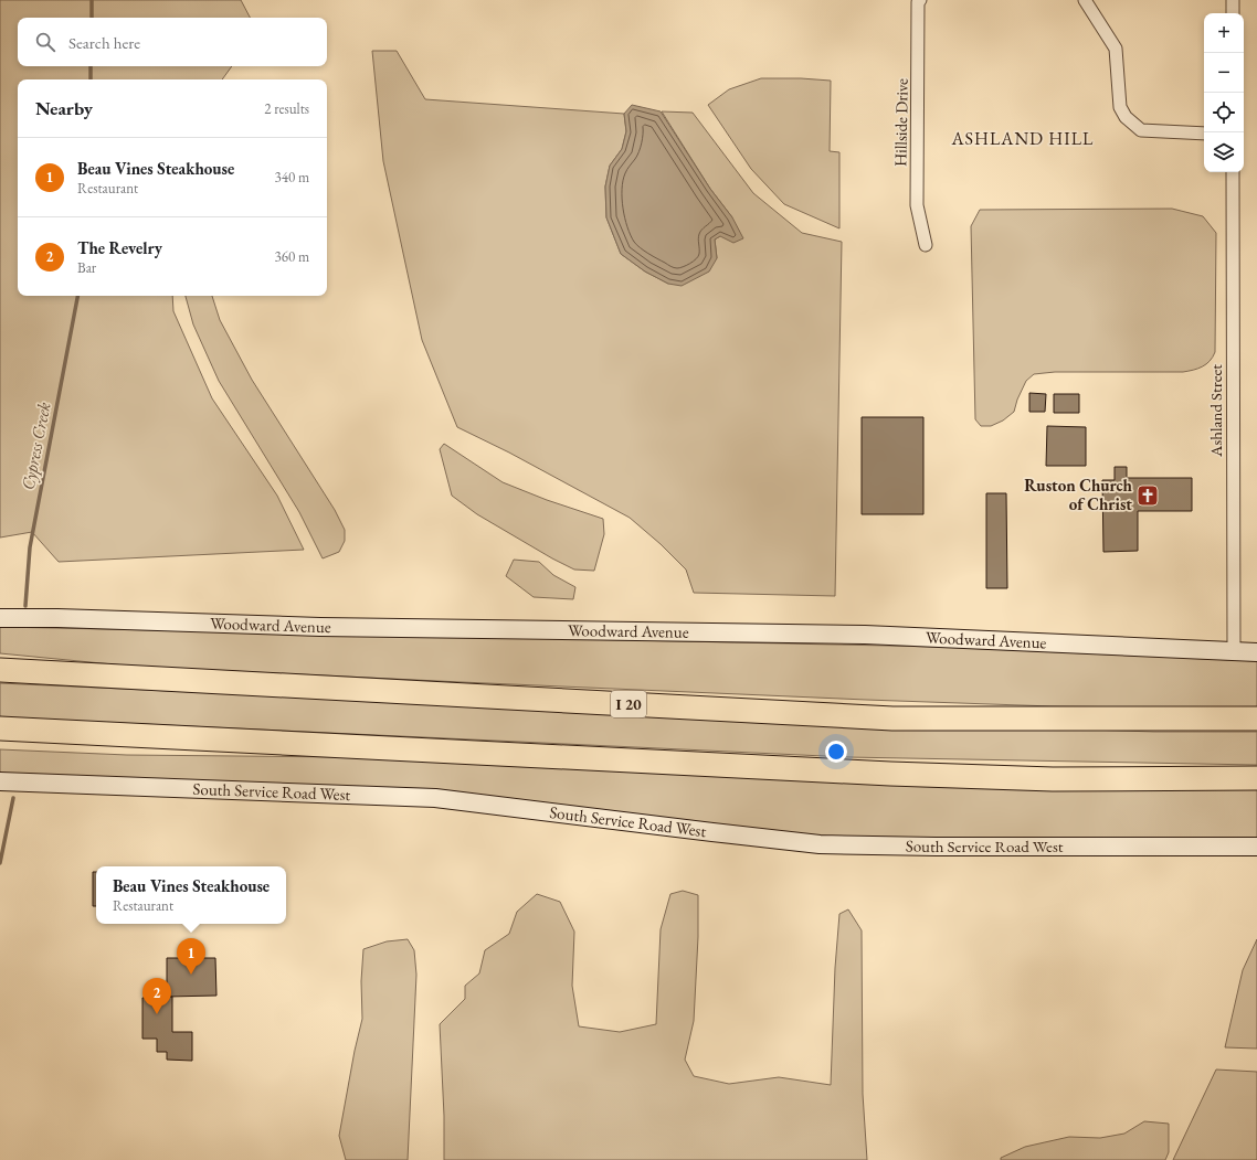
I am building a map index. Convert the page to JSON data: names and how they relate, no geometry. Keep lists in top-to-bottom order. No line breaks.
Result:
{"streets":{"highway":["I 20"],"main road":["Woodward Avenue","South Service Road West"],"street":["Hillside Drive","Ashland Street"]},"crossings":[["Ashland Street","Woodward Avenue"]],"districts":["ASHLAND HILL"],"water":["Cypress Creek"],"places":{"church":["Ruston Church of Christ"]},"page":{"map_buttons":["+","−"],"search":"Search here","heading":["Nearby","2 results"],"list":[{"mark":"1","name":"Beau Vines Steakhouse","note":"Restaurant","value":"340 m"},{"mark":"2","name":"The Revelry","note":"Bar","value":"360 m"}],"popup":["Beau Vines Steakhouse","Restaurant"],"pins":["1","2"]}}
